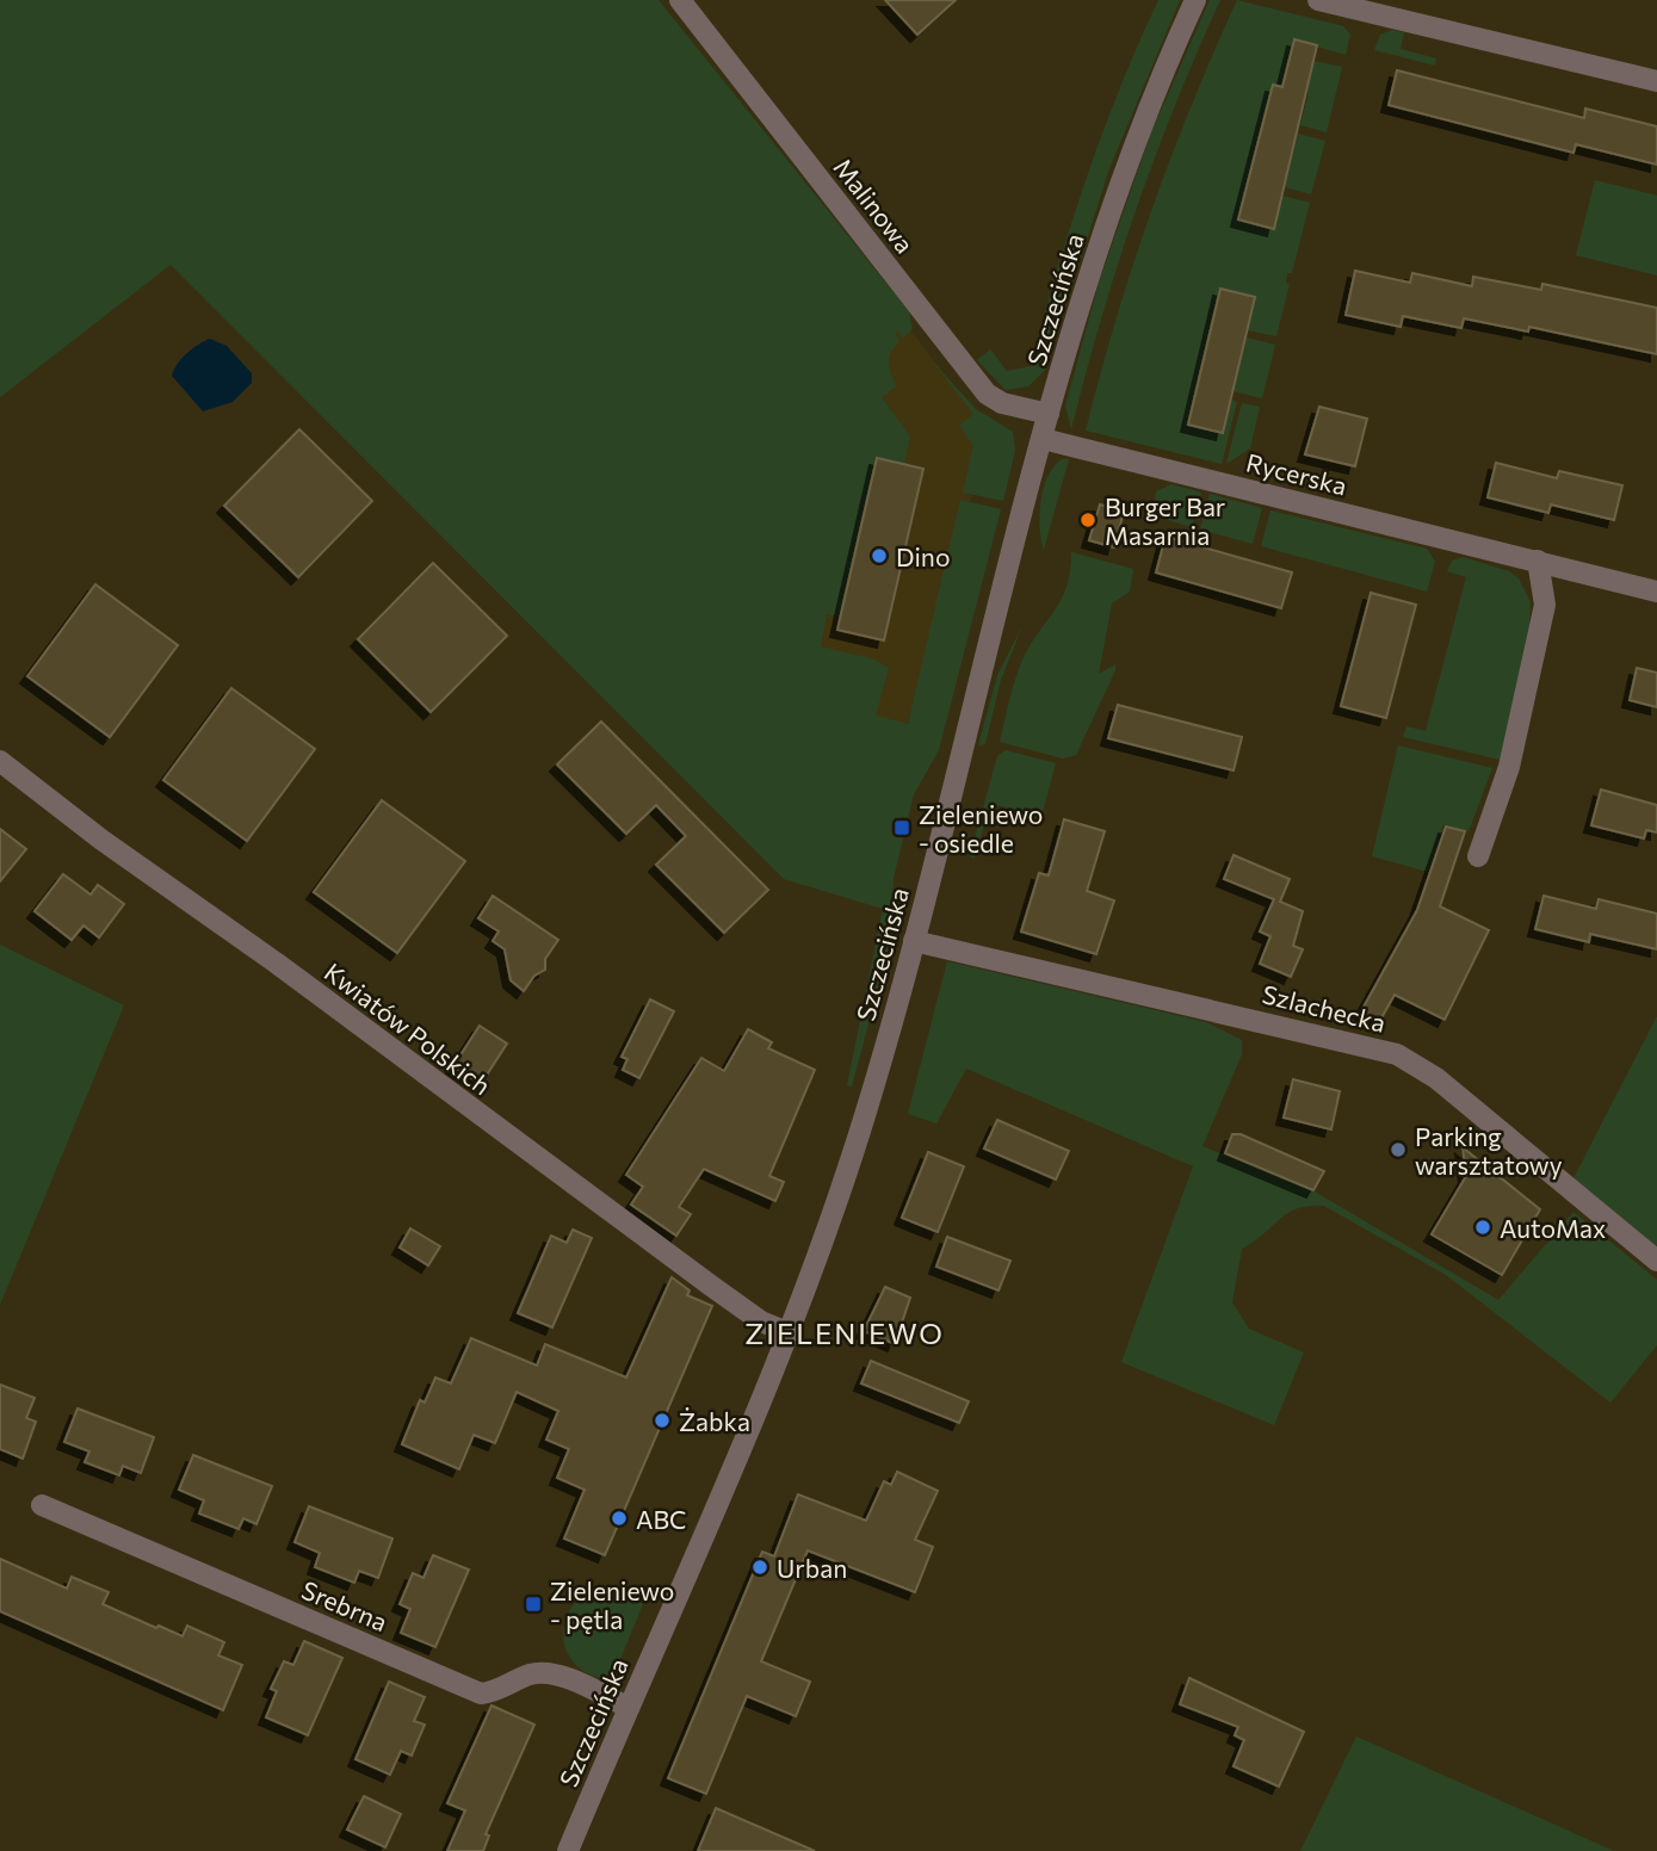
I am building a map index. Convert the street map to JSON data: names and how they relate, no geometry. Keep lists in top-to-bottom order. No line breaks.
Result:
{"streets":{"street":["Malinowa","Szczecińska","Rycerska","Szlachecka","Kwiatów Polskich","Srebrna"]},"crossings":[["Malinowa","Szczecińska"],["Szczecińska","Rycerska"],["Szczecińska","Szlachecka"],["Szczecińska","Kwiatów Polskich"],["Szczecińska","Srebrna"]],"districts":["ZIELENIEWO"],"places":{"other":["Burger Bar Masarnia","Dino","Parking warsztatowy","AutoMax","Żabka","ABC","Urban"],"transit":["Zieleniewo - osiedle","Zieleniewo - pętla"]}}
